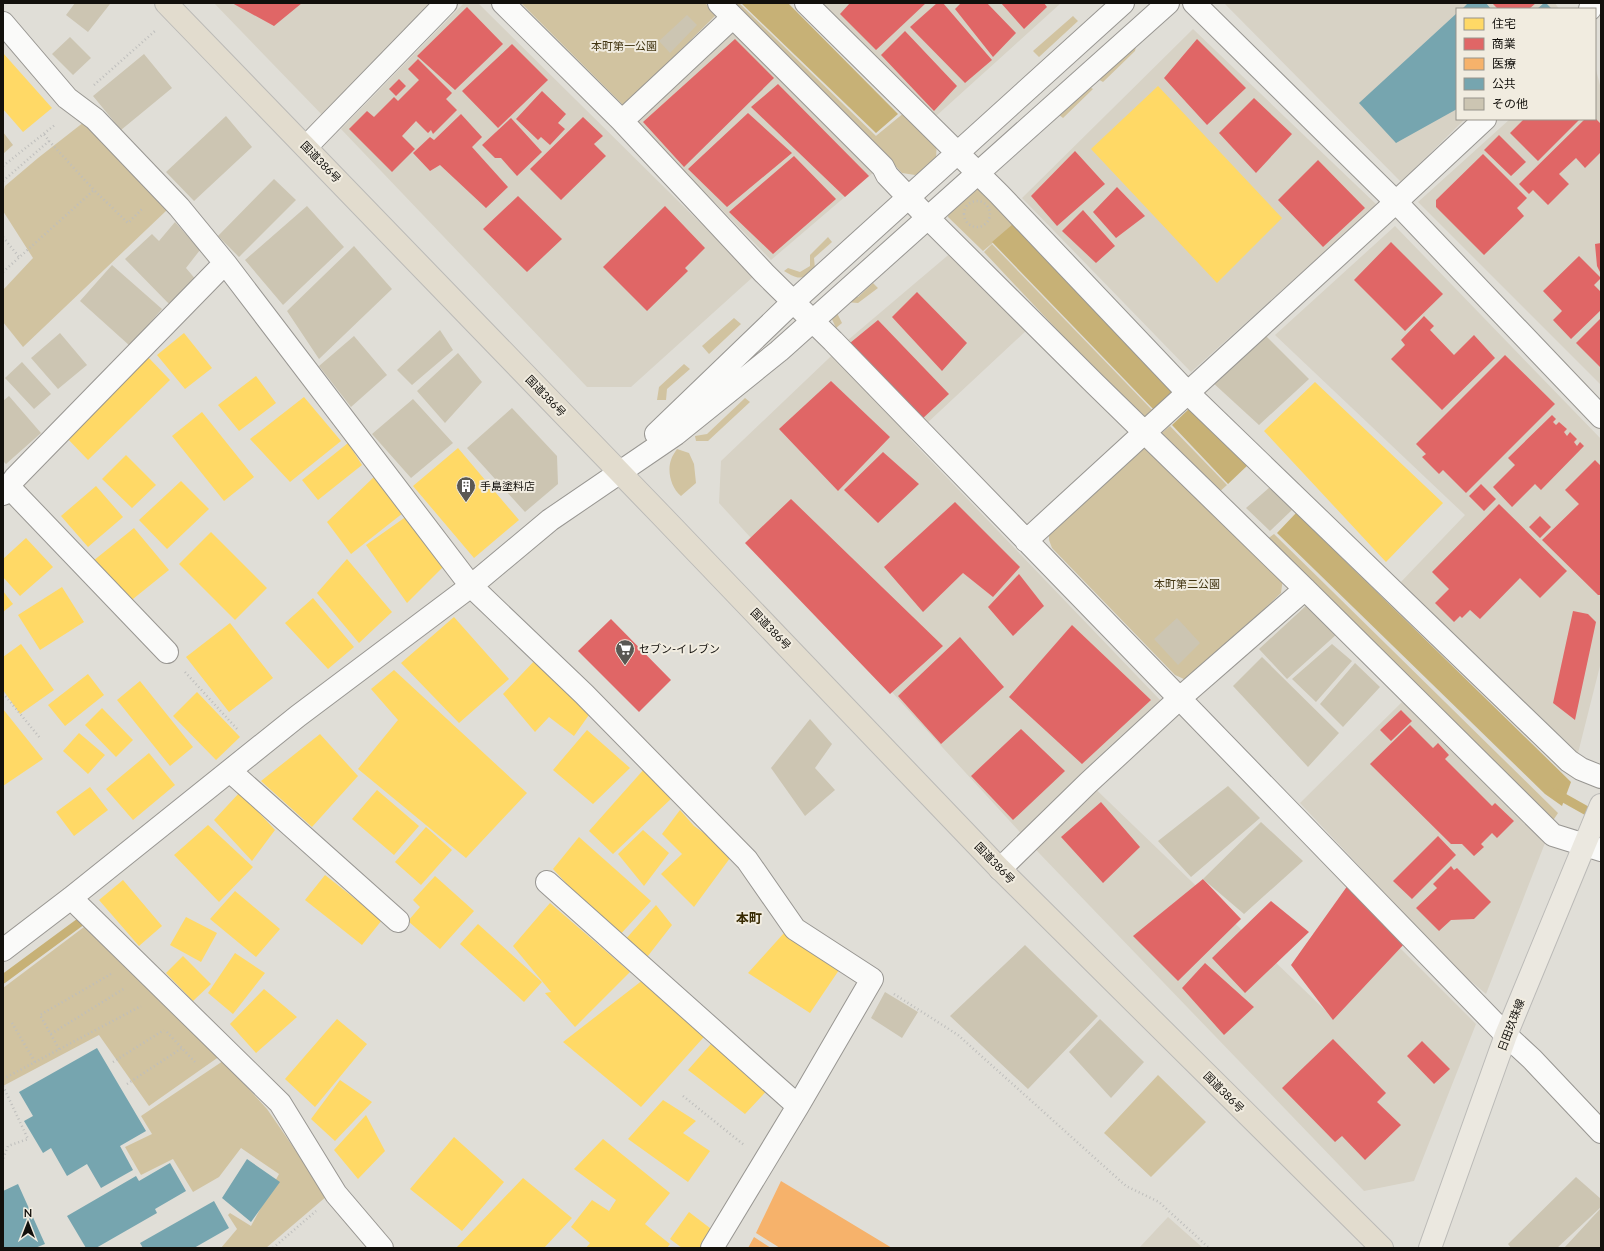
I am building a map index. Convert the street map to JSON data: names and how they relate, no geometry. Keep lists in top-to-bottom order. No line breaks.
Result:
{"streets":{"highway":["国道386号"],"main road":["日田玖珠線"]},"districts":["本町"],"parks":["本町第一公園","本町第二公園"],"places":{"building":["手島塗料店"],"supermarket":["セブン-イレブン"]},"legend":["住宅","商業","医療","公共","その他"],"north":"top"}
